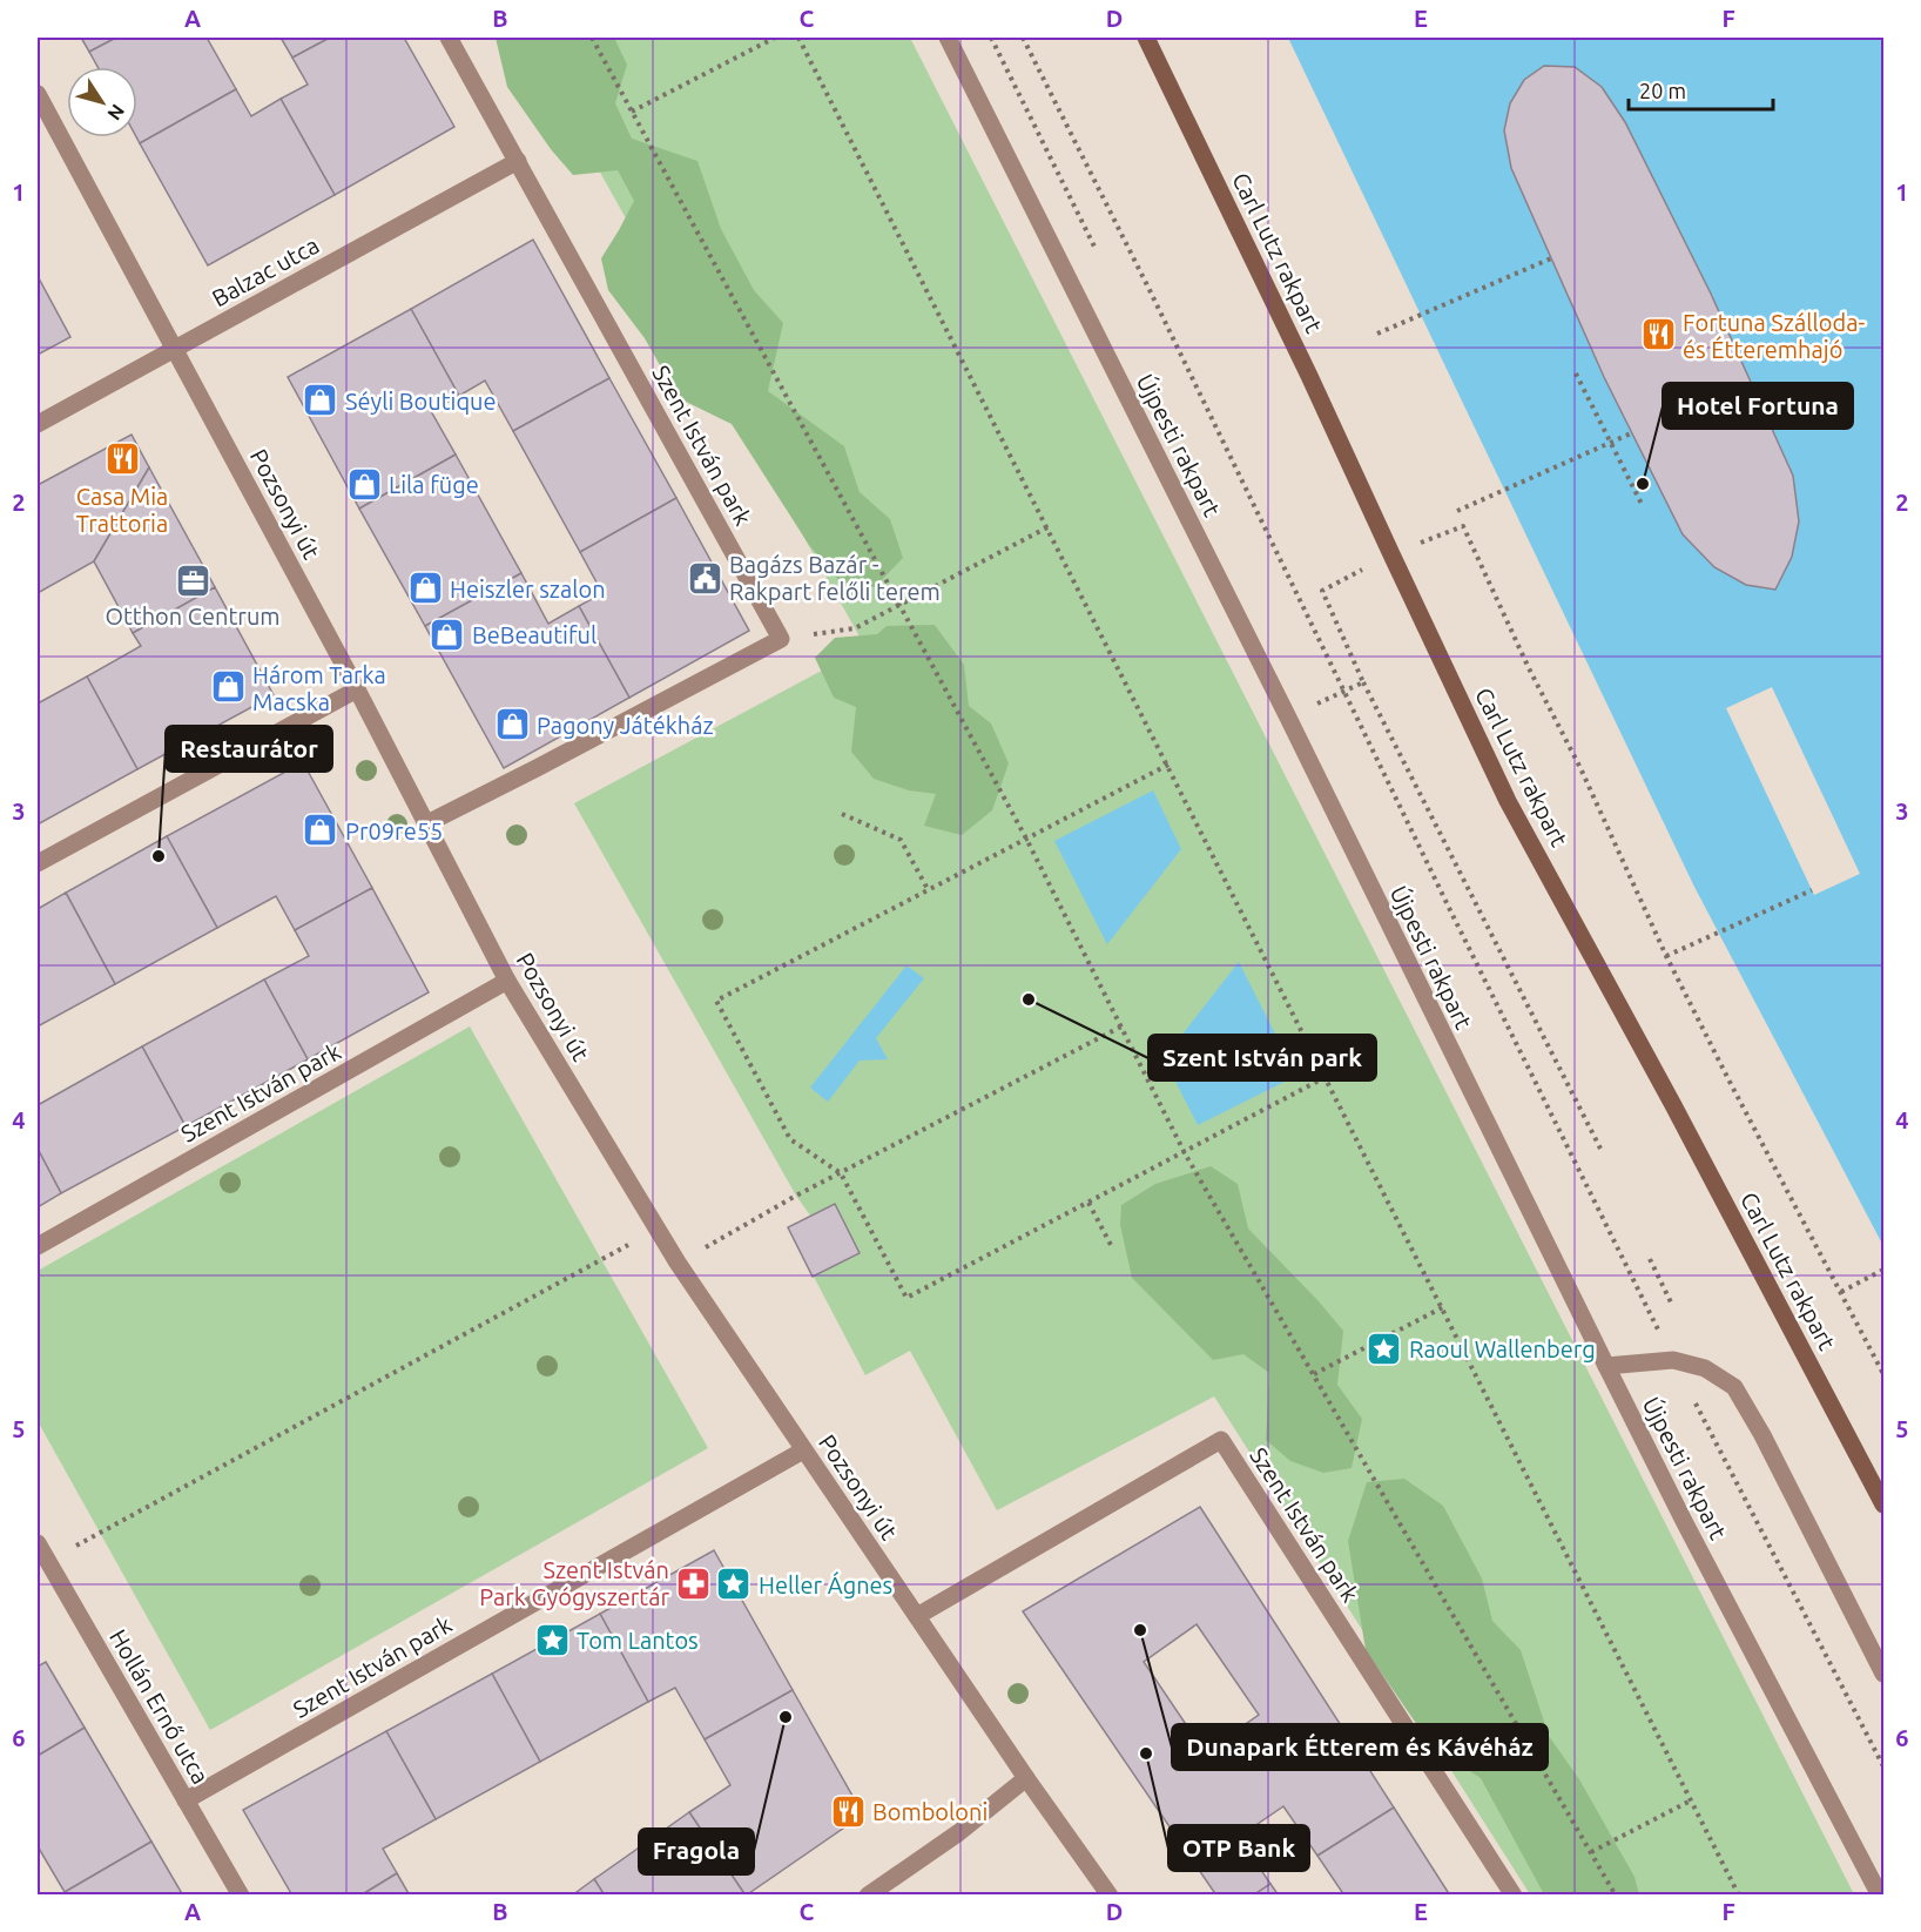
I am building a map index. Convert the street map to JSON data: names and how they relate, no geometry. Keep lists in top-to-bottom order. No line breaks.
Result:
{"streets":{"main road":["Carl Lutz rakpart"],"street":["Balzac utca","Szent István park","Újpesti rakpart","Pozsonyi út","Hollán Ernő utca"]},"crossings":[["Balzac utca","Szent István park"],["Balzac utca","Pozsonyi út"],["Szent István park","Pozsonyi út"],["Szent István park","Hollán Ernő utca"]],"places":{"restaurant":["Fortuna Szálloda- és Étteremhajó","Casa Mia Trattoria","Bomboloni"],"shop":["Séyli Boutique","Lila füge","Heiszler szalon","BeBeautiful","Három Tarka Macska","Pagony Játékház","Pr09re55"],"other":["Hotel Fortuna","Restaurátor","Szent István park","Dunapark Étterem és Kávéház","Fragola","OTP Bank"],"public building":["Bagázs Bazár - Rakpart felőli terem"],"office":["Otthon Centrum"],"place":["Raoul Wallenberg","Heller Ágnes","Tom Lantos"],"pharmacy":["Szent István Park Gyógyszertár"]},"scale_bar":"20 m","north":"bottom right","grid":{"columns":["A","B","C","D","E","F"],"rows":["1","2","3","4","5","6"]}}
